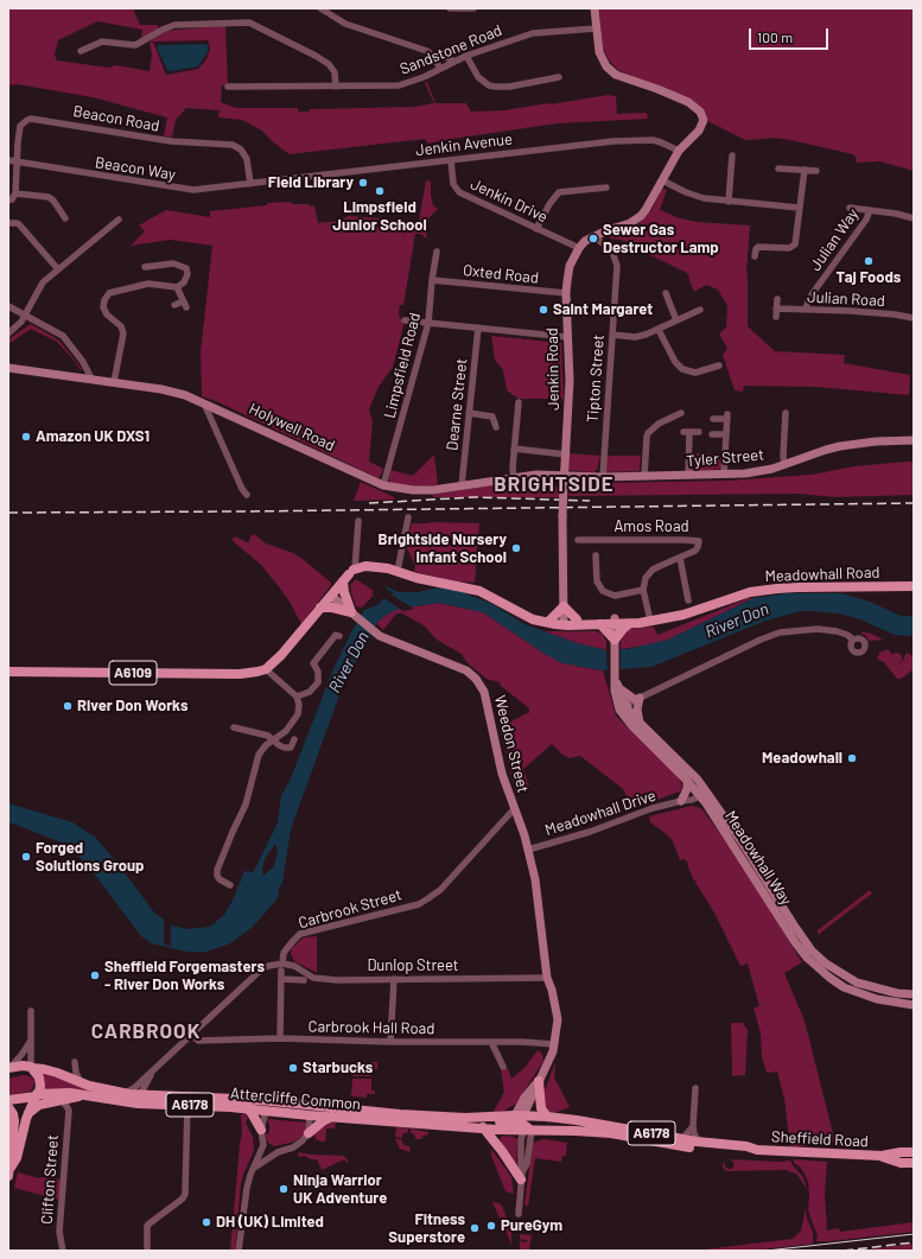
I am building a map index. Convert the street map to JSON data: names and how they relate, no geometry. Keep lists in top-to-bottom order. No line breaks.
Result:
{"streets":{"main road":["Meadowhall Road","A6109","Attercliffe Common","A6178","Sheffield Road"],"street":["Sandstone Road","Beacon Road","Jenkin Avenue","Beacon Way","Jenkin Drive","Julian Way","Oxted Road","Julian Road","Limpsfield Road","Jenkin Road","Tipton Street","Dearne Street","Holywell Road","Tyler Street","Amos Road","Weedon Street","Meadowhall Drive","Meadowhall Way","Carbrook Street","Dunlop Street","Carbrook Hall Road","Clifton Street"]},"crossings":[["Sandstone Road","Jenkin Road"],["Beacon Road","Jenkin Avenue"],["Beacon Road","Beacon Way"],["Jenkin Avenue","Beacon Way"],["Jenkin Avenue","Jenkin Drive"],["Jenkin Avenue","Jenkin Road"],["Jenkin Drive","Jenkin Road"],["Julian Way","Julian Road"],["Oxted Road","Limpsfield Road"],["Oxted Road","Jenkin Road"],["Limpsfield Road","Holywell Road"],["Jenkin Road","Tipton Street"],["Jenkin Road","Holywell Road"],["Jenkin Road","Tyler Street"],["Jenkin Road","Meadowhall Road"],["Tipton Street","Tyler Street"],["Dearne Street","Holywell Road"],["Holywell Road","Tyler Street"],["Meadowhall Road","Meadowhall Way"],["Weedon Street","Meadowhall Drive"],["Weedon Street","Carbrook Street"],["Weedon Street","Dunlop Street"],["Weedon Street","Carbrook Hall Road"],["Weedon Street","Attercliffe Common"],["Weedon Street","Sheffield Road"],["Meadowhall Drive","Meadowhall Way"],["Carbrook Street","Dunlop Street"],["Attercliffe Common","A6178"],["Attercliffe Common","Sheffield Road"],["A6178","Sheffield Road"]],"districts":["BRIGHTSIDE","CARBROOK"],"water":["River Don"],"places":["Field Library","Limpsfield Junior School","Sewer Gas Destructor Lamp","Taj Foods","Saint Margaret","Amazon UK DXS1","Brightside Nursery Infant School","River Don Works","Meadowhall","Forged Solutions Group","Sheffield Forgemasters - River Don Works","Starbucks","Ninja Warrior UK Adventure","DH (UK) Limited","PureGym","Fitness Superstore"],"scale_bar":"100 m"}
